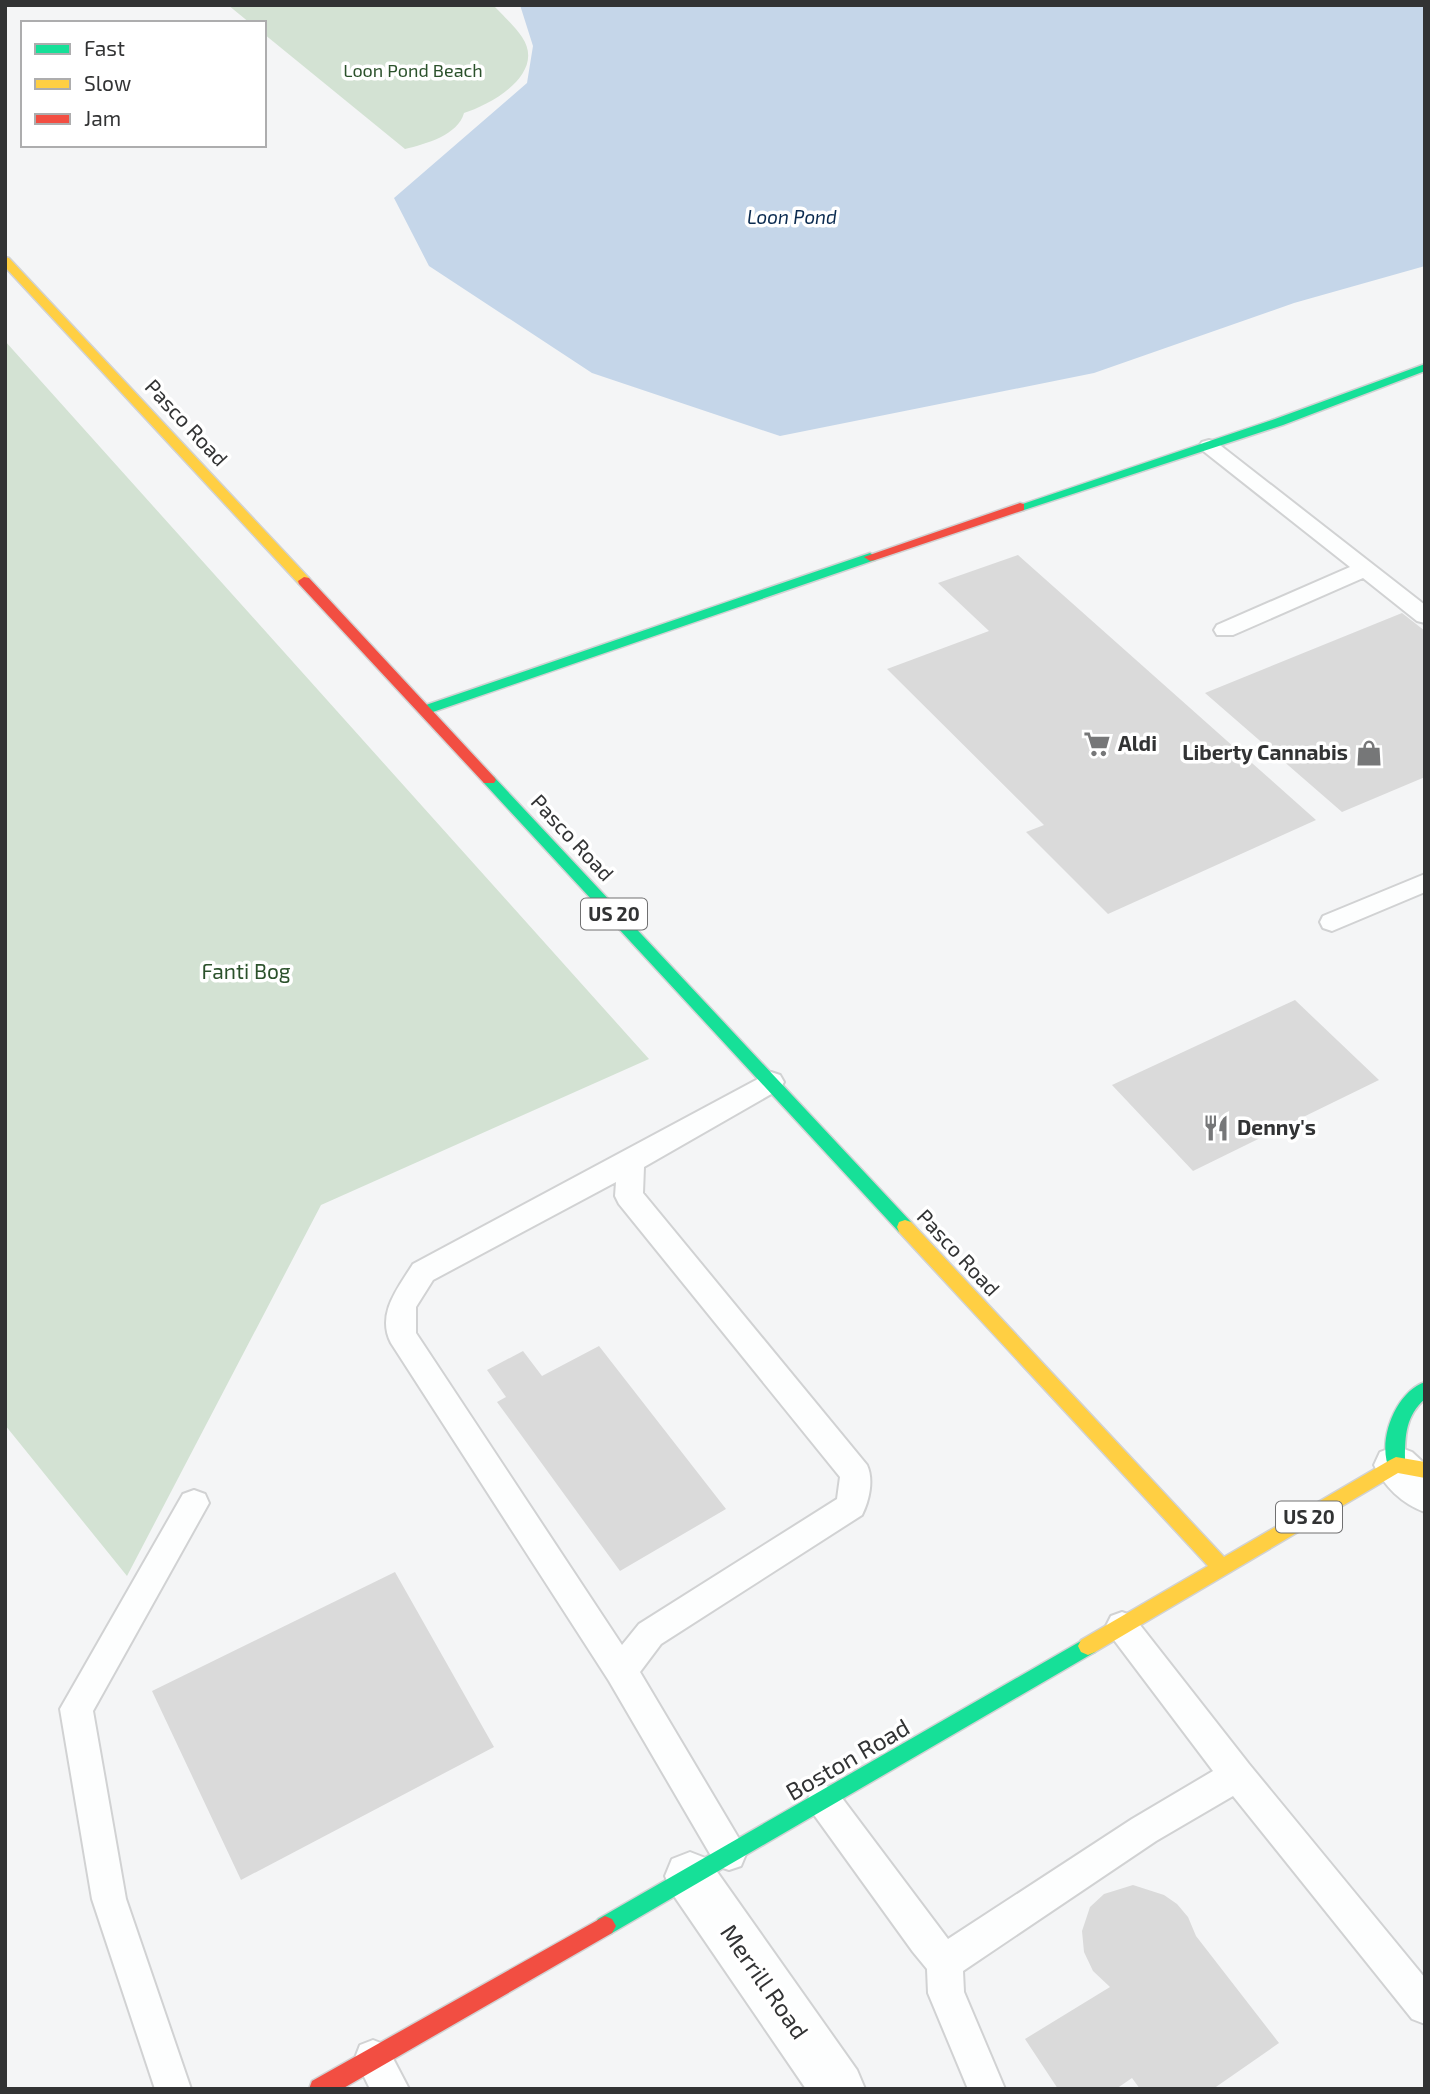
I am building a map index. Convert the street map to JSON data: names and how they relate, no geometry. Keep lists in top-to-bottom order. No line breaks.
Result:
{"streets":{"main road":["Pasco Road","US 20","Boston Road"],"street":["Merrill Road"]},"crossings":[["Pasco Road","Boston Road"],["Boston Road","Merrill Road"]],"water":["Loon Pond"],"parks":["Loon Pond Beach","Fanti Bog"],"places":{"supermarket":["Aldi"],"shop":["Liberty Cannabis"],"restaurant":["Denny's"]},"legend":["Fast","Slow","Jam"]}
